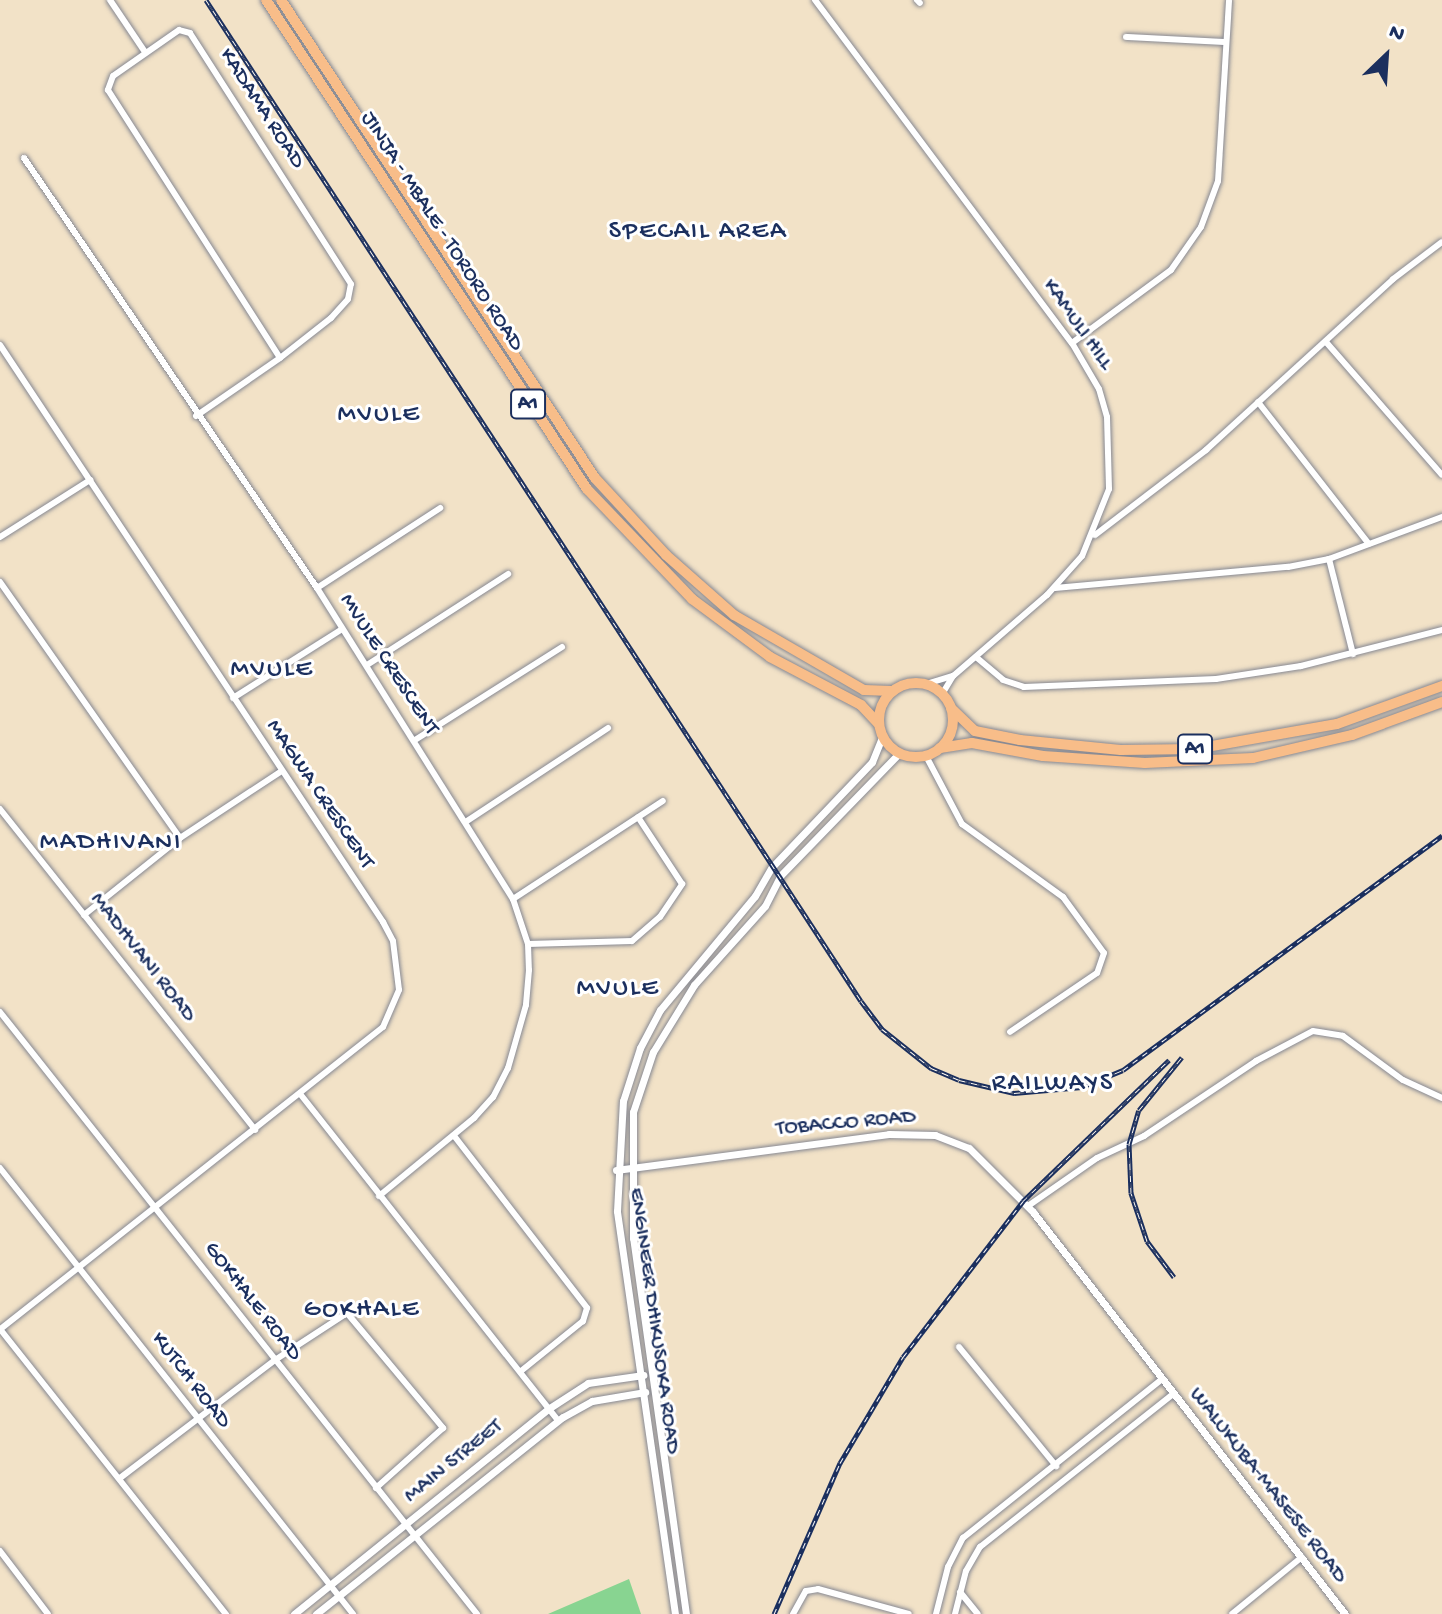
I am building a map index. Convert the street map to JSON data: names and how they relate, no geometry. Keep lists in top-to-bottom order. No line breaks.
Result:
{"streets":{"highway":["JINJA - MBALE - TORORO ROAD","A1"],"street":["KADAMA ROAD","KAMULI HILL","MVULE CRESCENT","MAGWA CRESCENT","MADHVANI ROAD","TOBACCO ROAD","GOKHALE ROAD","ENGINEER DHIKUSOKA ROAD","KUTCH ROAD","MAIN STREET","WALUKUBA-MASESE ROAD"]},"crossings":[["JINJA - MBALE - TORORO ROAD","KAMULI HILL"],["JINJA - MBALE - TORORO ROAD","A1"],["JINJA - MBALE - TORORO ROAD","ENGINEER DHIKUSOKA ROAD"],["KAMULI HILL","A1"],["KAMULI HILL","ENGINEER DHIKUSOKA ROAD"],["A1","ENGINEER DHIKUSOKA ROAD"],["MAGWA CRESCENT","MADHVANI ROAD"],["MAGWA CRESCENT","GOKHALE ROAD"],["MAGWA CRESCENT","KUTCH ROAD"],["TOBACCO ROAD","ENGINEER DHIKUSOKA ROAD"],["TOBACCO ROAD","WALUKUBA-MASESE ROAD"],["GOKHALE ROAD","MAIN STREET"],["ENGINEER DHIKUSOKA ROAD","MAIN STREET"],["KUTCH ROAD","MAIN STREET"]],"districts":["SPECAIL AREA","MVULE","MVULE","MADHIVANI","MVULE","RAILWAYS","GOKHALE"],"north":"top right"}
